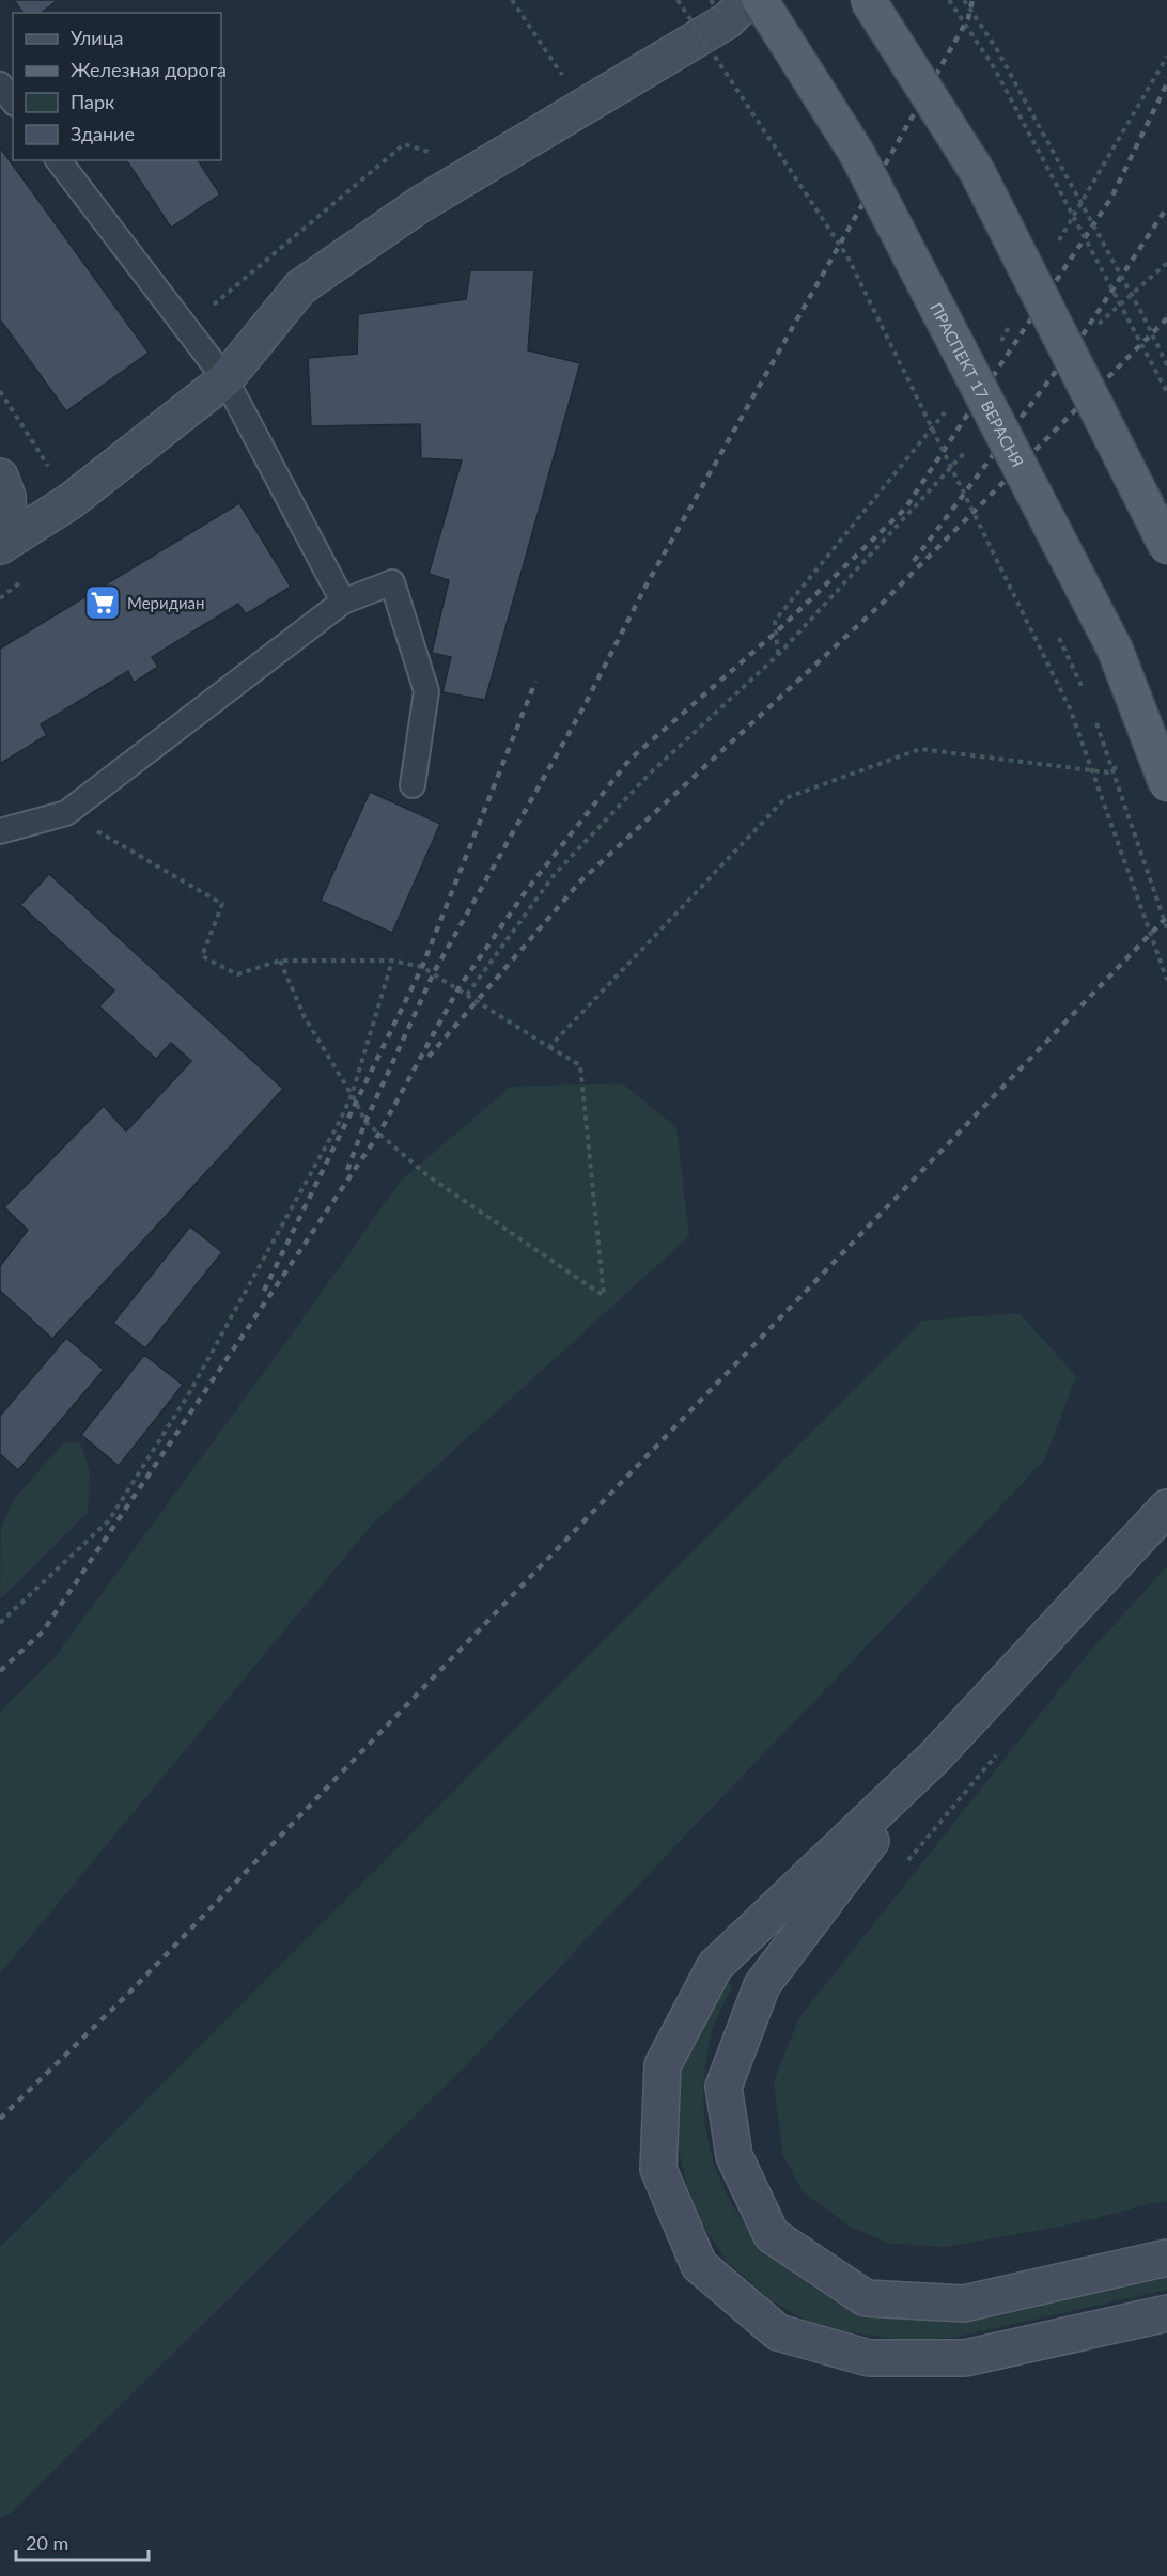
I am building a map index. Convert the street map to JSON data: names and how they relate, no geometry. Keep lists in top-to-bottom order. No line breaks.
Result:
{"streets":{"main road":["ПРАСПЕКТ 17 ВЕРАСНЯ"]},"places":{"supermarket":["Меридиан"]},"legend":["Улица","Железная дорога","Парк","Здание"],"scale_bar":"20 m"}
